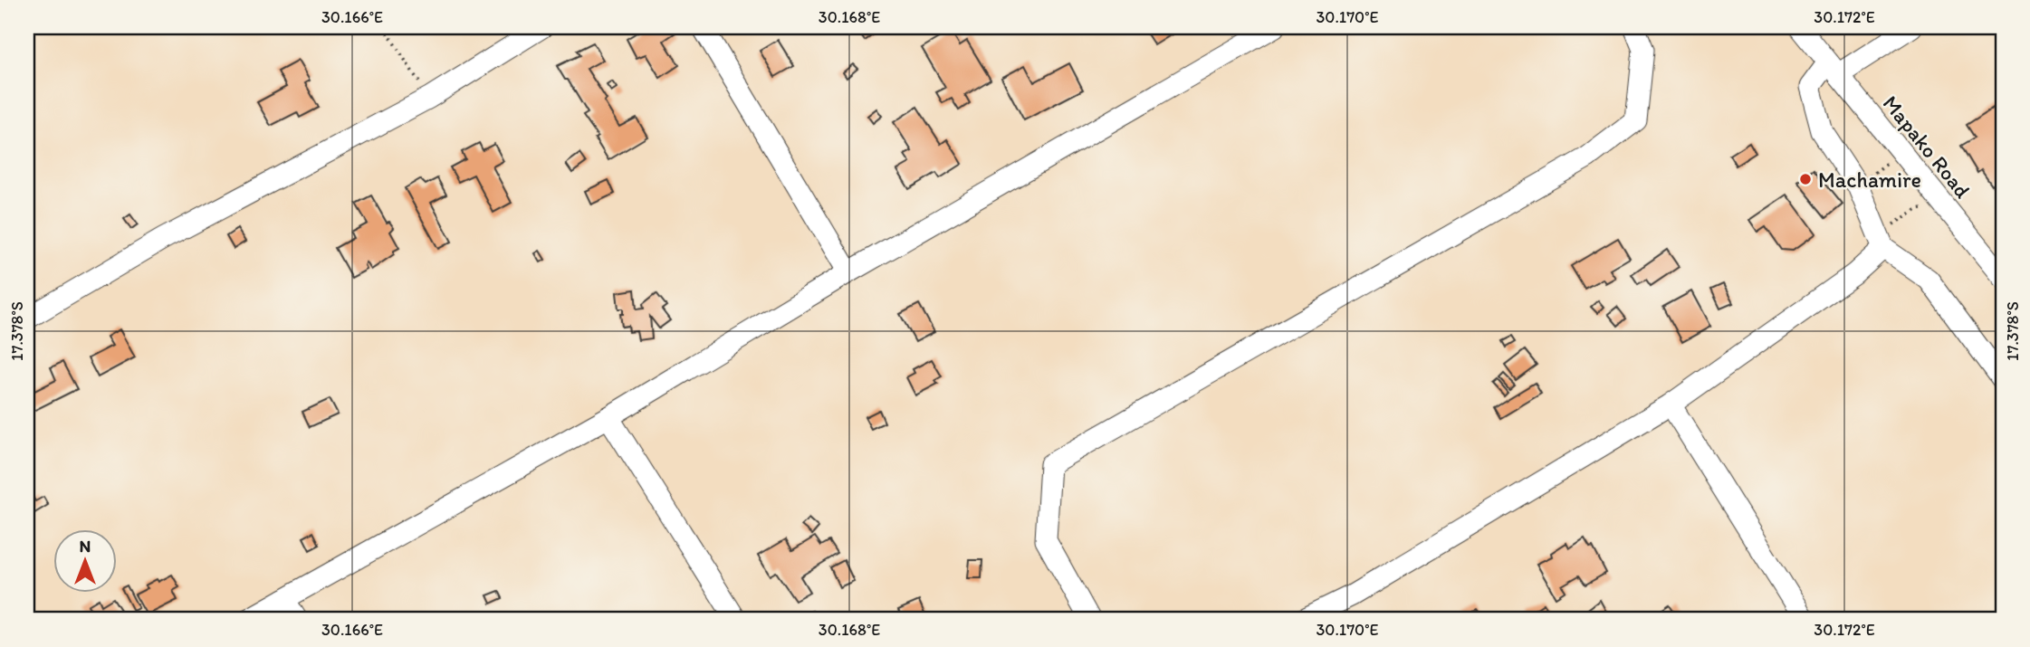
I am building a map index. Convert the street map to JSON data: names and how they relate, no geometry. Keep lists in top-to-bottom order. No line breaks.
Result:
{"streets":{"street":["Mapako Road"]},"places":["Machamire"],"north":"top","coordinates":["30.166°E","30.168°E","30.170°E","30.172°E","17.378°S"]}
